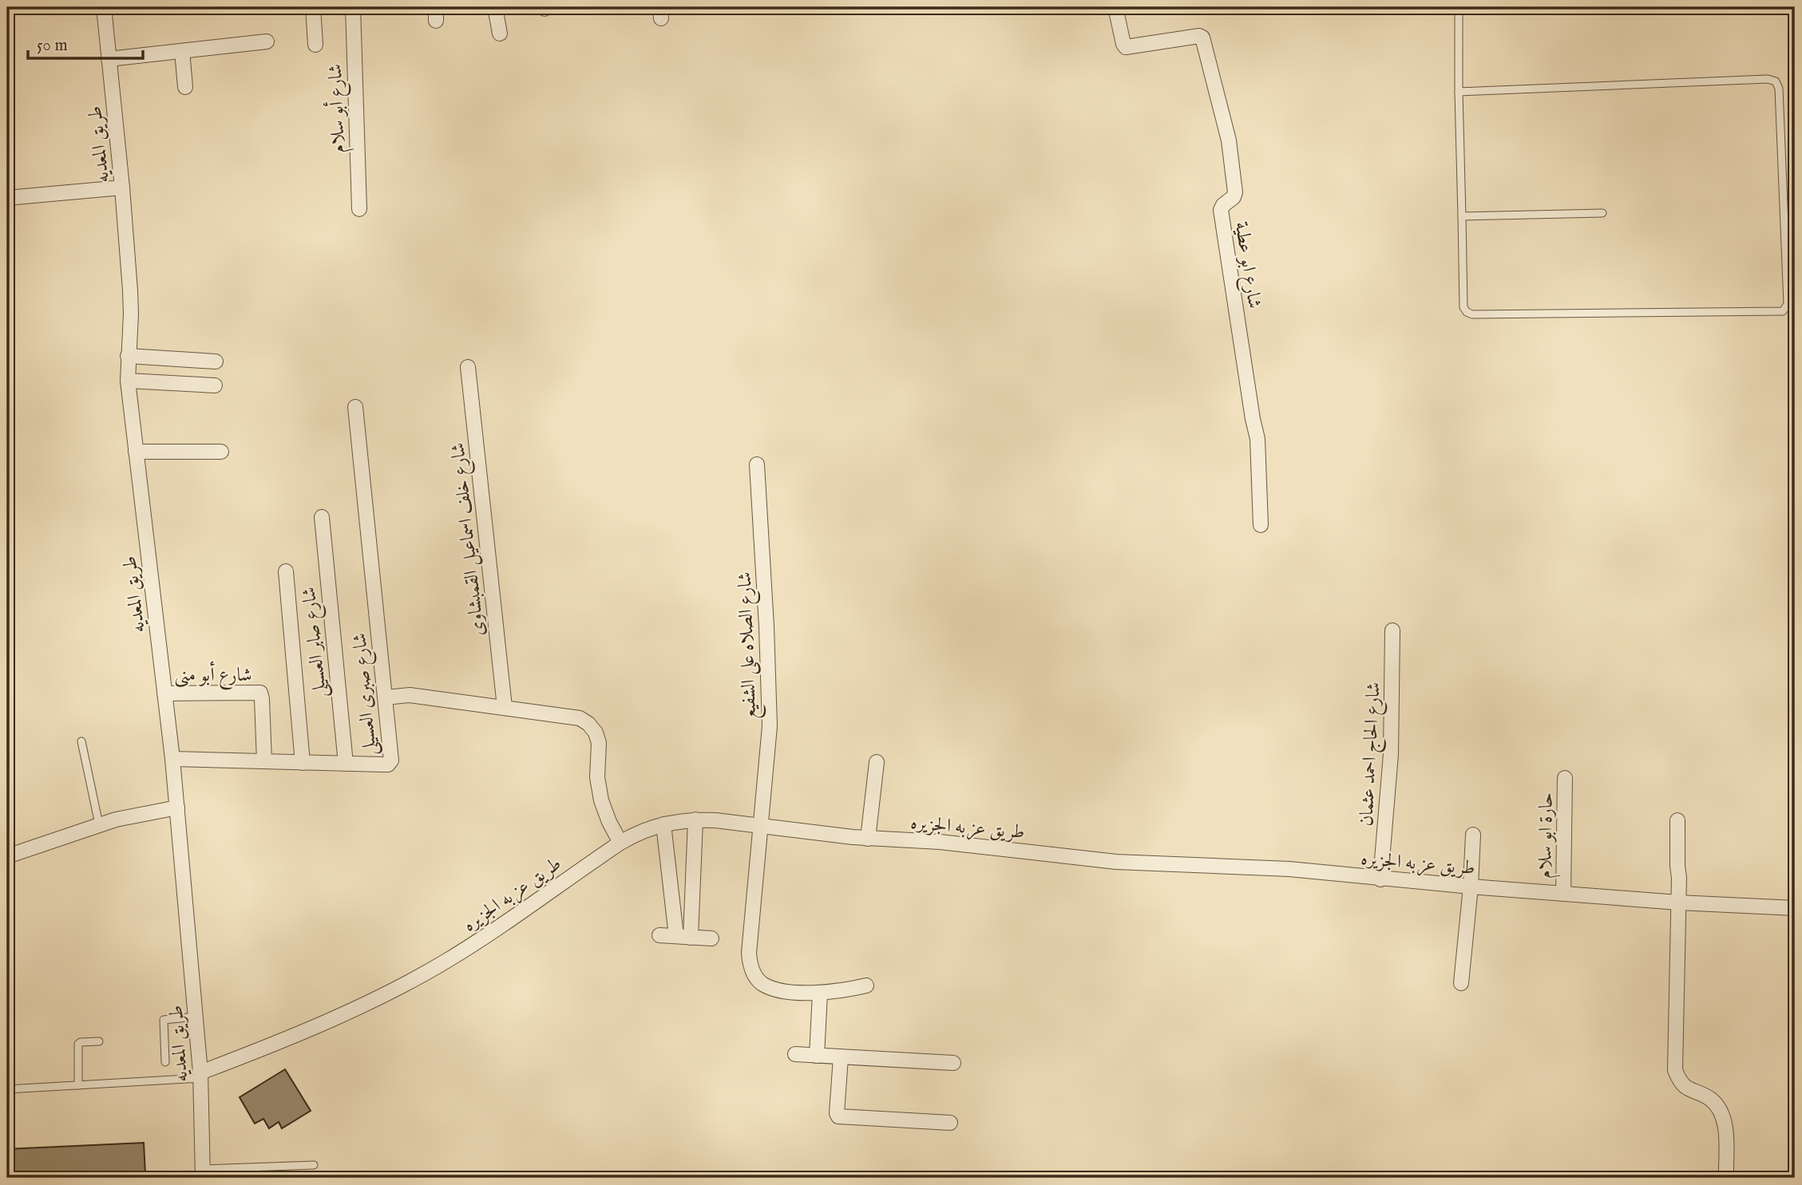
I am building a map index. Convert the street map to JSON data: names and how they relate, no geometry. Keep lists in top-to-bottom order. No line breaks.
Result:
{"streets":{"street":["شارع أبو سلام","طريق المعديه","شارع ابو عطية","شارع خلف اسماعيل القمبشاوى","شارع صابر العسيلى","شارع الصلاه على الشفيع","شارع أبو منى","شارع صبرى العسيلى","شارع الحاج احمد عثمان","طريق عزبه الجزيره","حارة ابو سلام"]},"crossings":[["طريق المعديه","شارع أبو منى"],["طريق المعديه","شارع صبرى العسيلى"],["طريق المعديه","طريق عزبه الجزيره"],["شارع صابر العسيلى","شارع صبرى العسيلى"],["شارع الصلاه على الشفيع","طريق عزبه الجزيره"],["شارع أبو منى","شارع صبرى العسيلى"],["شارع الحاج احمد عثمان","طريق عزبه الجزيره"],["طريق عزبه الجزيره","حارة ابو سلام"]],"scale_bar":"50 m"}
